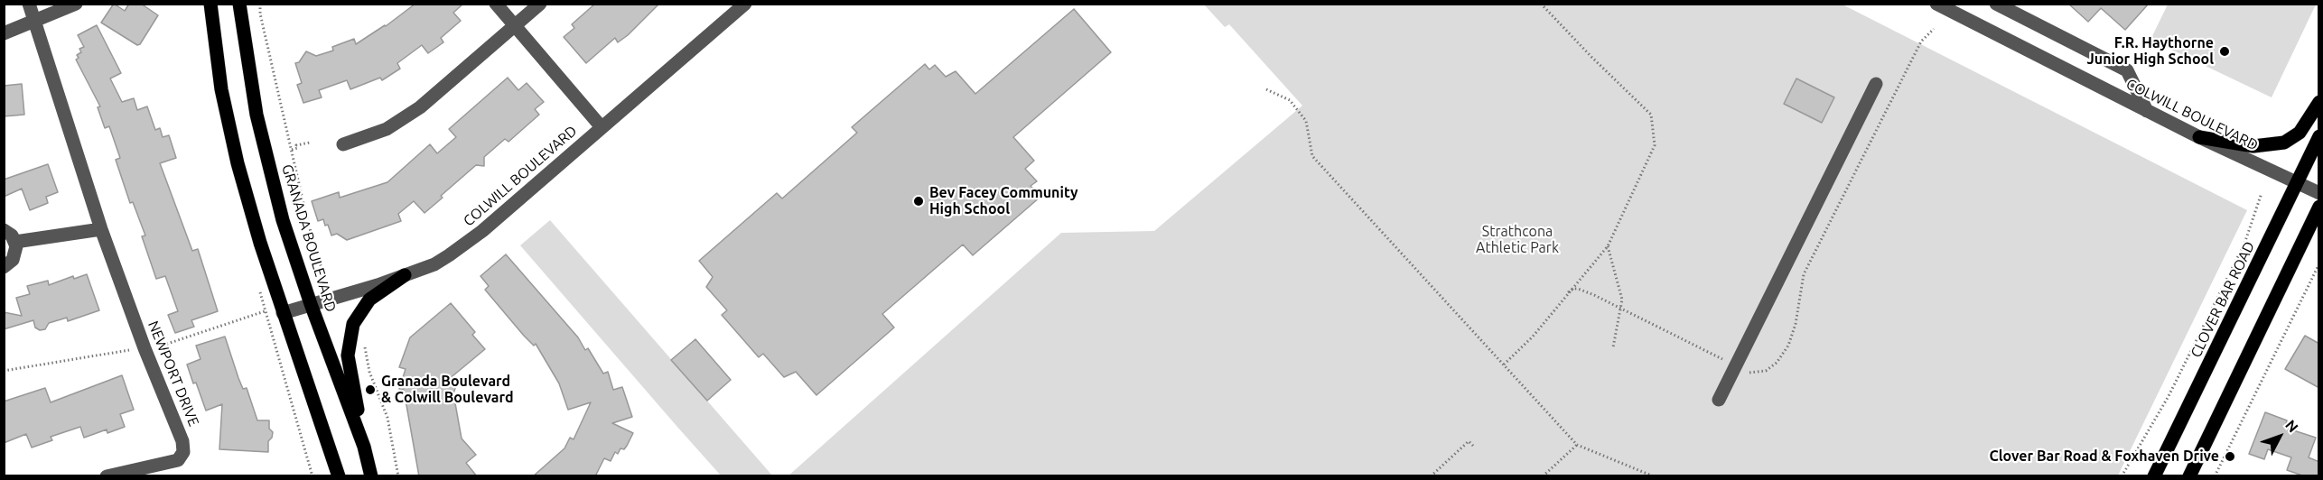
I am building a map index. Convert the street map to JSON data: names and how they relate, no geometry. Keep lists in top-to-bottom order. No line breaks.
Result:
{"streets":{"main road":["GRANADA BOULEVARD","CLOVER BAR ROAD"],"street":["COLWILL BOULEVARD","NEWPORT DRIVE"]},"crossings":[["COLWILL BOULEVARD","GRANADA BOULEVARD"],["COLWILL BOULEVARD","CLOVER BAR ROAD"]],"parks":["Strathcona Athletic Park"],"places":["F.R. Haythorne Junior High School","Bev Facey Community High School","Granada Boulevard & Colwill Boulevard","Clover Bar Road & Foxhaven Drive"],"north":"top right"}
